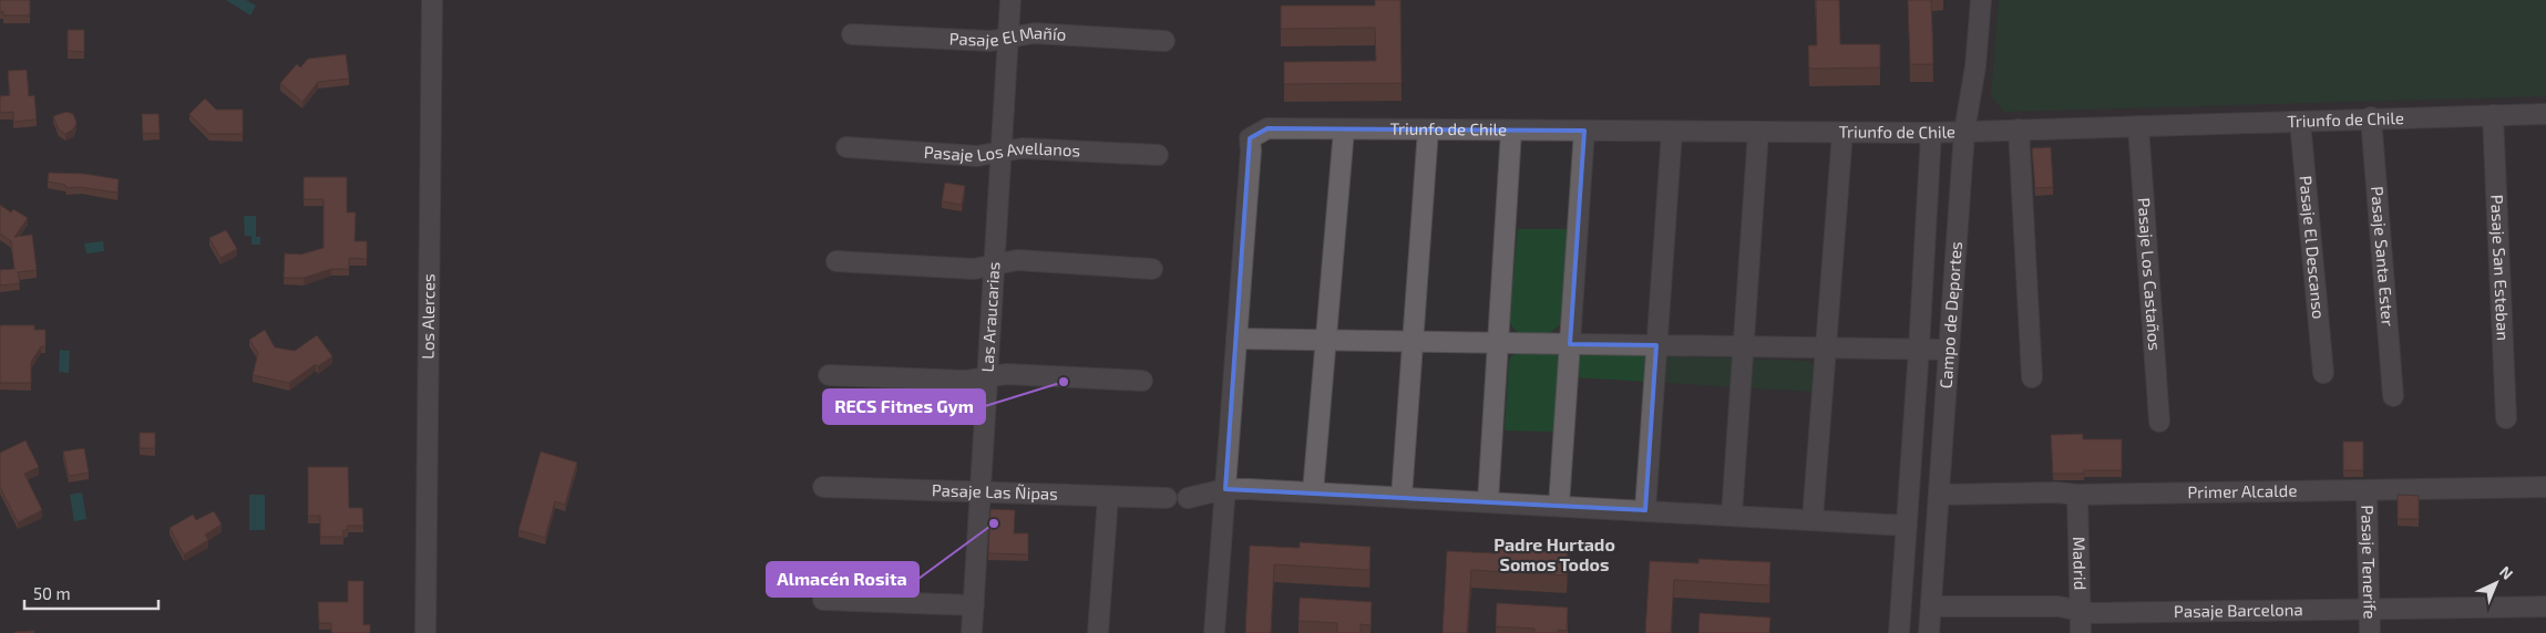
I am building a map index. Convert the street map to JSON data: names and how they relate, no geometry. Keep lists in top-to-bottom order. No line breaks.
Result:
{"streets":{"street":["Pasaje El Mañío","Triunfo de Chile","Pasaje Los Avellanos","Pasaje El Descanso","Pasaje Santa Ester","Pasaje San Esteban","Pasaje Los Castaños","Los Alerces","Las Araucarias","Campo de Deportes","Pasaje Las Ñipas","Primer Alcalde","Pasaje Tenerife","Madrid","Pasaje Barcelona"]},"crossings":[["Pasaje El Mañío","Las Araucarias"],["Triunfo de Chile","Pasaje El Descanso"],["Triunfo de Chile","Pasaje Santa Ester"],["Triunfo de Chile","Pasaje San Esteban"],["Triunfo de Chile","Pasaje Los Castaños"],["Triunfo de Chile","Campo de Deportes"],["Pasaje Los Avellanos","Las Araucarias"],["Las Araucarias","Pasaje Las Ñipas"],["Campo de Deportes","Primer Alcalde"],["Campo de Deportes","Pasaje Barcelona"],["Primer Alcalde","Pasaje Tenerife"],["Primer Alcalde","Madrid"],["Pasaje Tenerife","Pasaje Barcelona"],["Madrid","Pasaje Barcelona"]],"districts":["Padre Hurtado Somos Todos"],"places":["RECS Fitnes Gym","Almacén Rosita"],"scale_bar":"50 m","north":"top right"}
